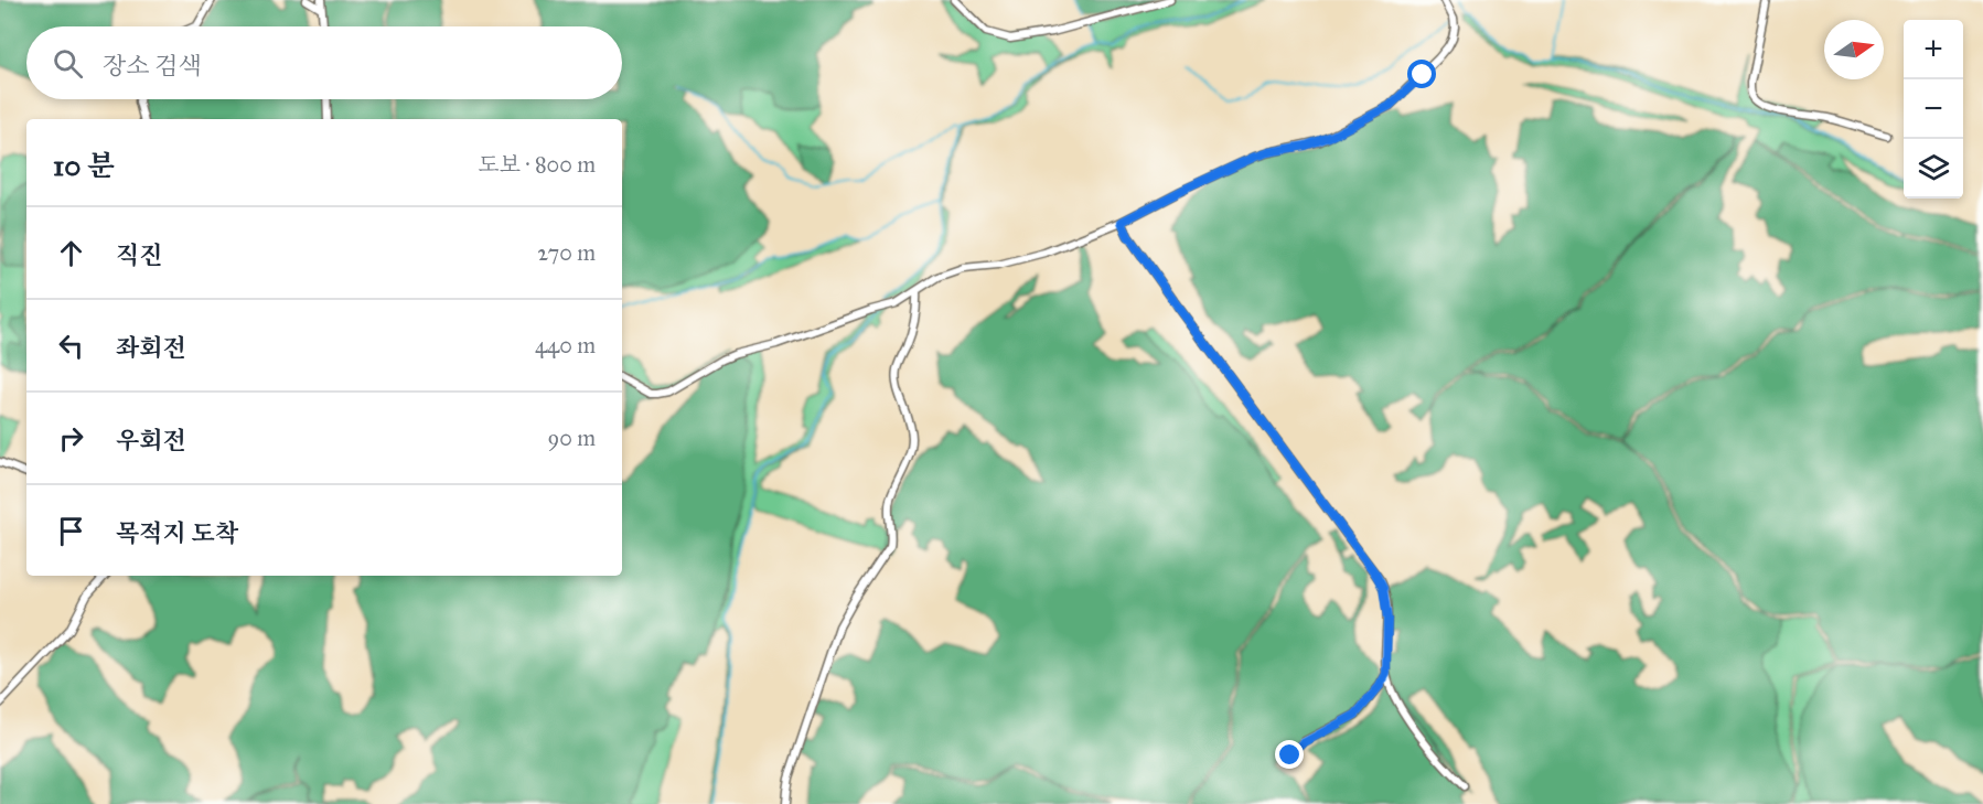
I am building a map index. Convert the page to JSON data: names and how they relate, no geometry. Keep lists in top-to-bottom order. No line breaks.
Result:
{"north":"right","page":{"map_buttons":["+","−"],"search":"장소 검색","heading":["10 분","도보 · 800 m"],"list":[["직진","270 m"],["좌회전","440 m"],["우회전","90 m"],"목적지 도착"]}}
